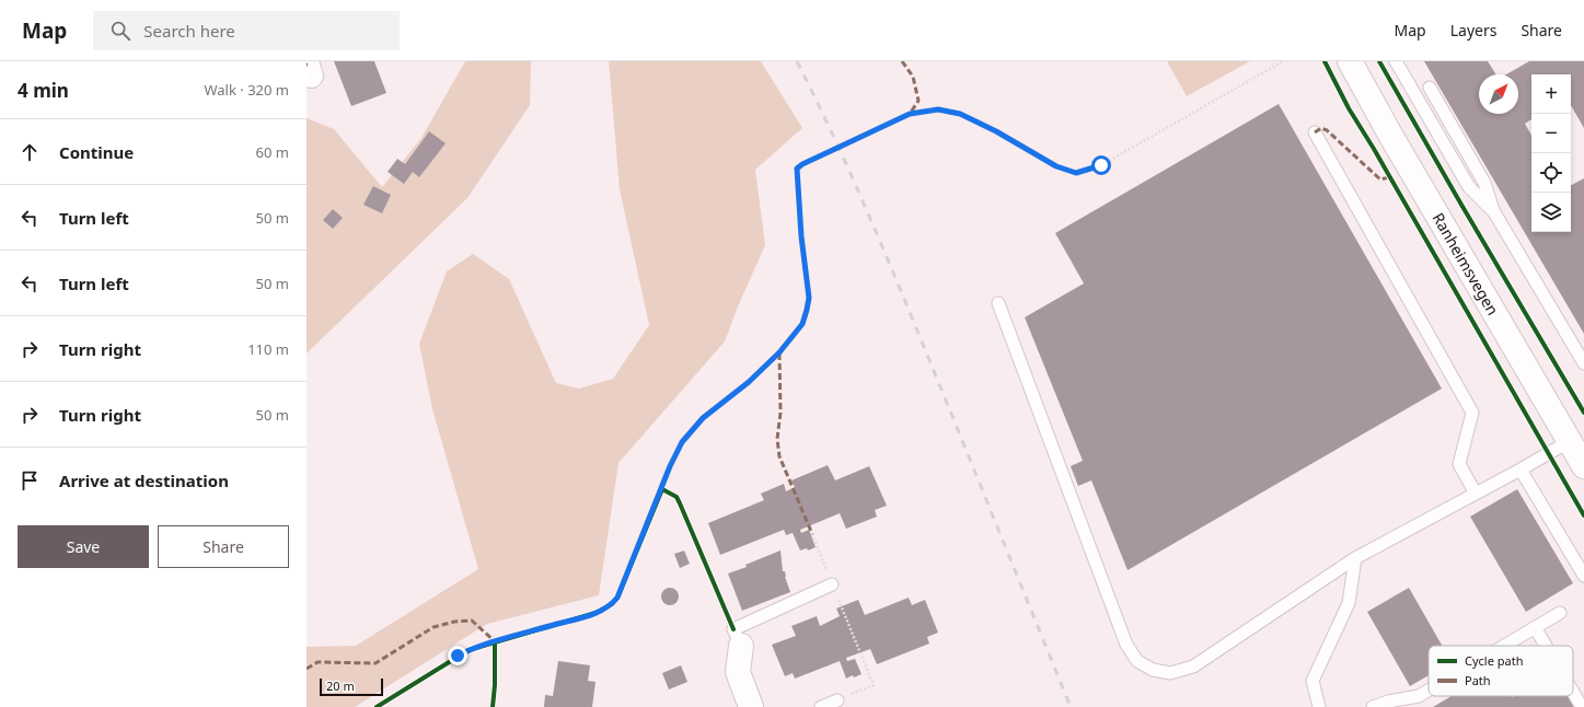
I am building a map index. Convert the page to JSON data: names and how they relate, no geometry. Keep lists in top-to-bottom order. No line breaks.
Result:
{"streets":{"street":["Ranheimsvegen"]},"legend":["Cycle path","Path"],"scale_bar":"20 m","north":"top right","page":{"header":"Map","search":"Search here","nav":["Map","Layers","Share"],"heading":["4 min","Walk · 320 m"],"map_buttons":["+","−"],"list":[["Continue","60 m"],["Turn left","50 m"],["Turn left","50 m"],["Turn right","110 m"],["Turn right","50 m"],"Arrive at destination"],"buttons":["Save","Share"],"scale":"20 m"}}
